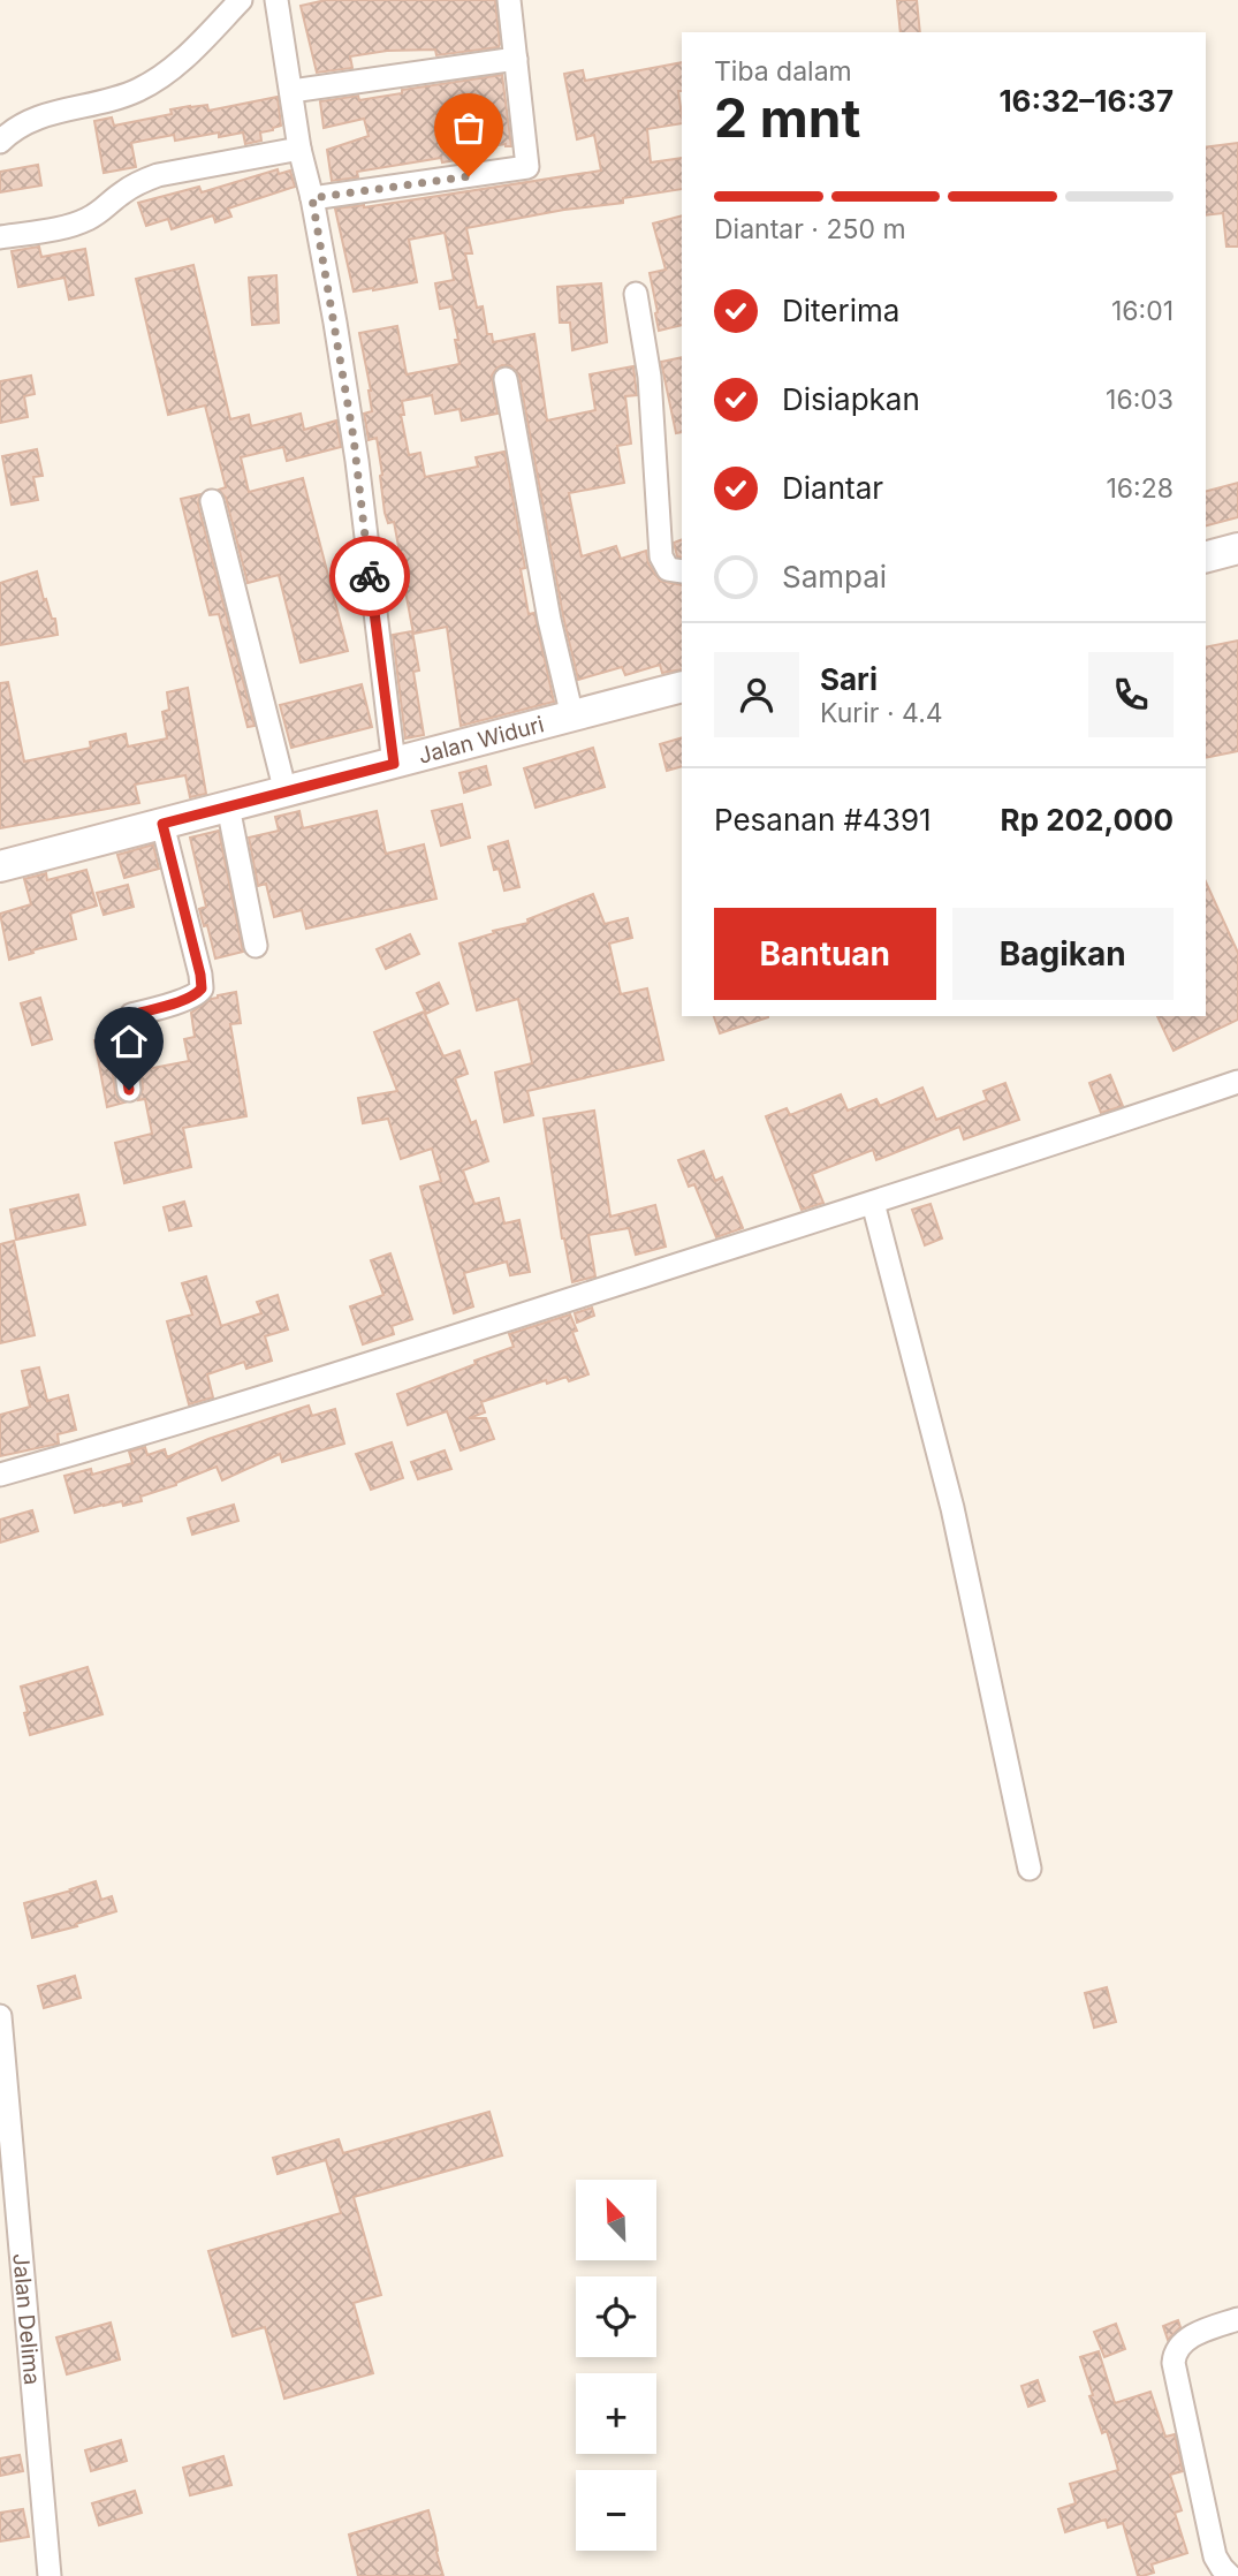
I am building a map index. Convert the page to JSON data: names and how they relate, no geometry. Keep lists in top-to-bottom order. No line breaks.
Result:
{"streets":{"main road":["Jalan Widuri"],"street":["Jalan Delima"]},"north":"top left","page":{"heading":["2 mnt","Tiba dalam","16:32–16:37"],"panel":["Sari","Kurir · 4.4","Pesanan #4391","Rp 202,000"],"bar":"Diantar · 250 m","list":[["Diterima","16:01"],["Disiapkan","16:03"],["Diantar","16:28"],"Sampai"],"buttons":["Bantuan","Bagikan"],"map_buttons":["+","−"]}}
